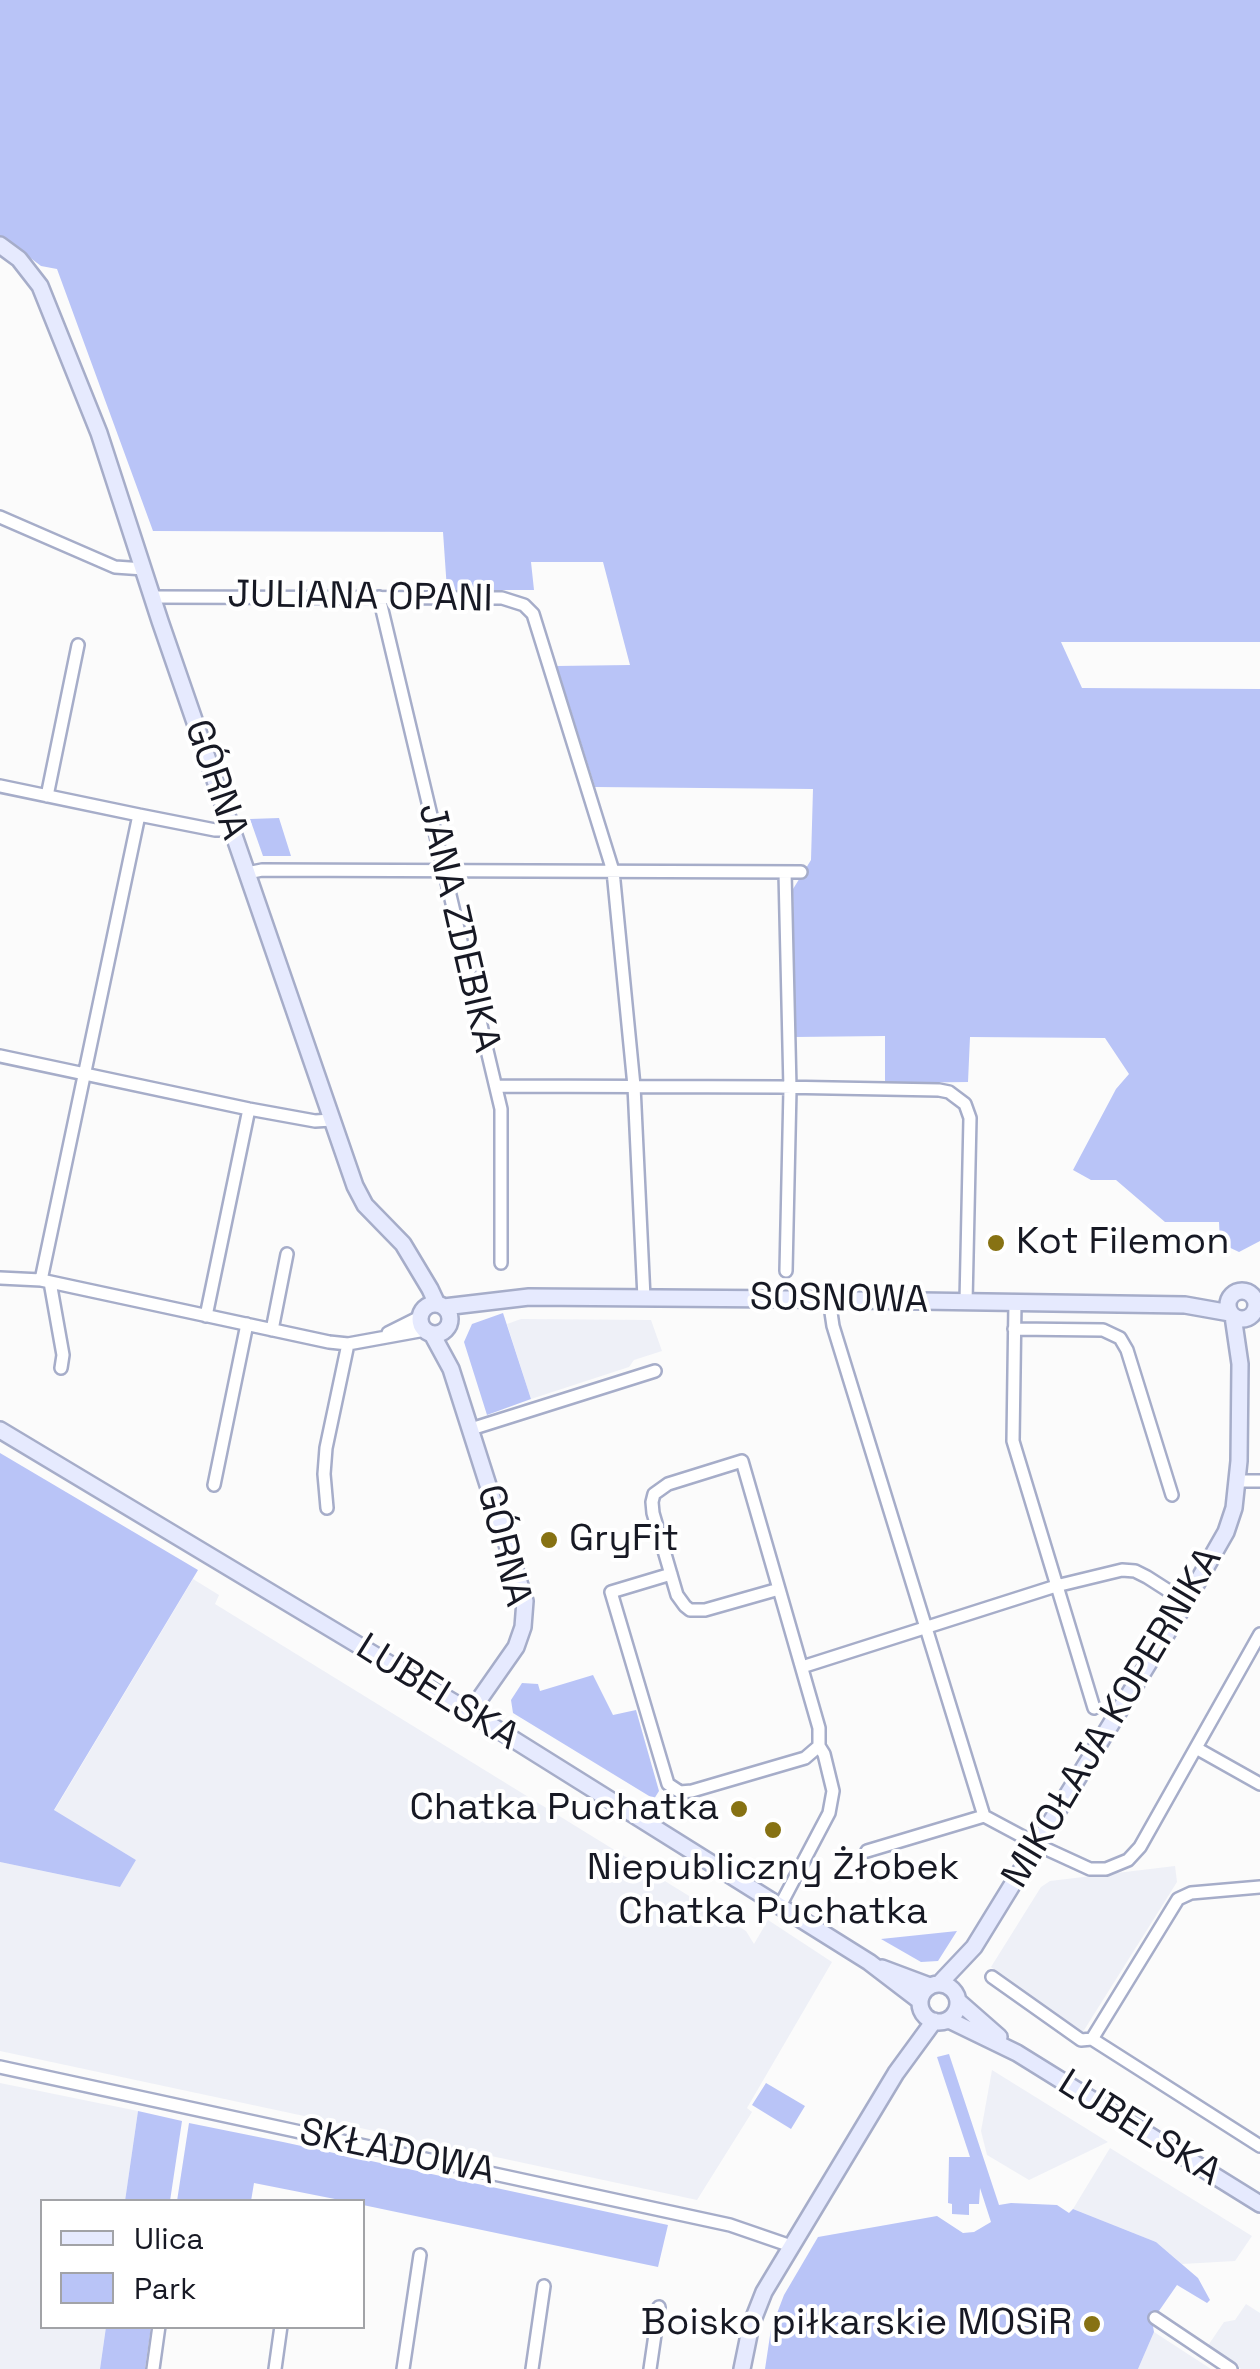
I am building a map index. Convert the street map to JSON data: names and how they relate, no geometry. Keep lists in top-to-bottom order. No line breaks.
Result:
{"streets":{"street":["JULIANA OPANI","GÓRNA","JANA ZDEBIKA","SOSNOWA","LUBELSKA","MIKOŁAJA KOPERNIKA","SKŁADOWA"]},"crossings":[["JULIANA OPANI","GÓRNA"],["JULIANA OPANI","JANA ZDEBIKA"],["JULIANA OPANI","SOSNOWA"],["GÓRNA","SOSNOWA"],["GÓRNA","LUBELSKA"],["SOSNOWA","MIKOŁAJA KOPERNIKA"],["LUBELSKA","MIKOŁAJA KOPERNIKA"]],"places":["Kot Filemon","GryFit","Chatka Puchatka","Niepubliczny Żłobek Chatka Puchatka","Boisko piłkarskie MOSiR"],"legend":["Ulica","Park"]}
